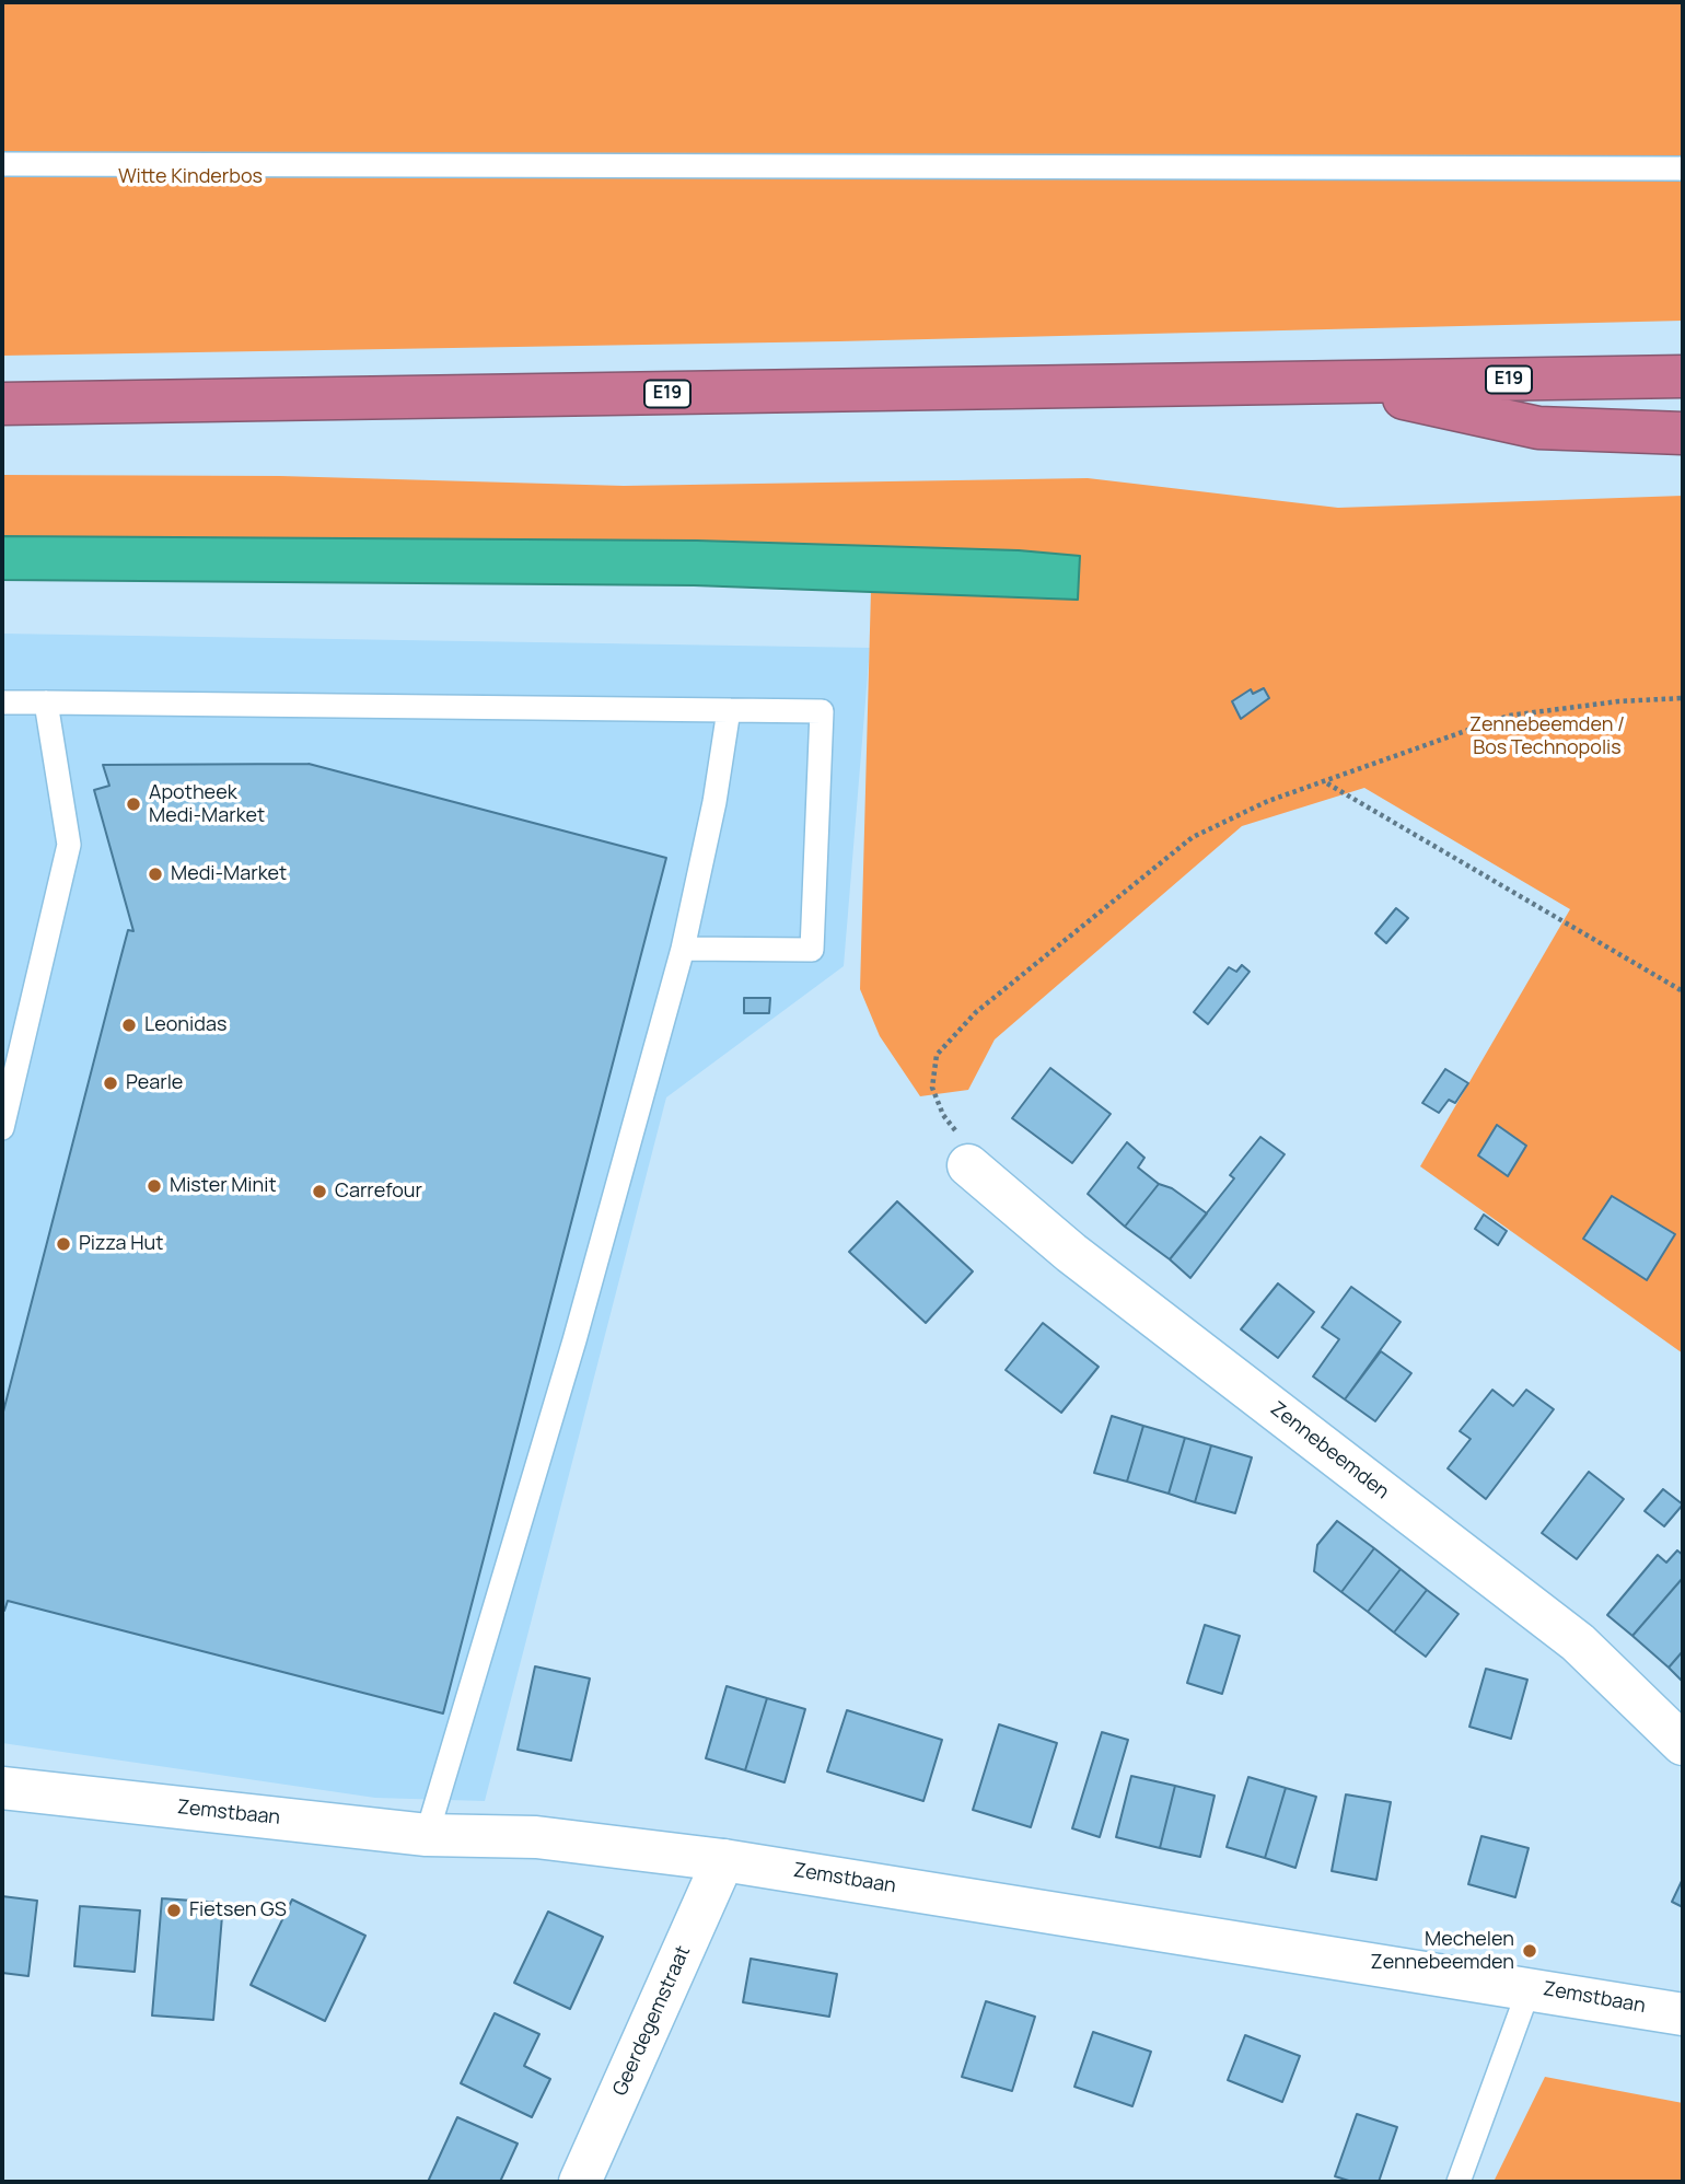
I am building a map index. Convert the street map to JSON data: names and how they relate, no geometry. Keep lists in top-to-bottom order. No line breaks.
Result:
{"streets":{"highway":["E19"],"street":["Zennebeemden","Zemstbaan","Geerdegemstraat"]},"crossings":[["Zemstbaan","Geerdegemstraat"]],"parks":["Witte Kinderbos","Zennebeemden / Bos Technopolis"],"places":["Apotheek Medi-Market","Medi-Market","Leonidas","Pearle","Mister Minit","Carrefour","Pizza Hut","Fietsen GS","Mechelen Zennebeemden"]}
